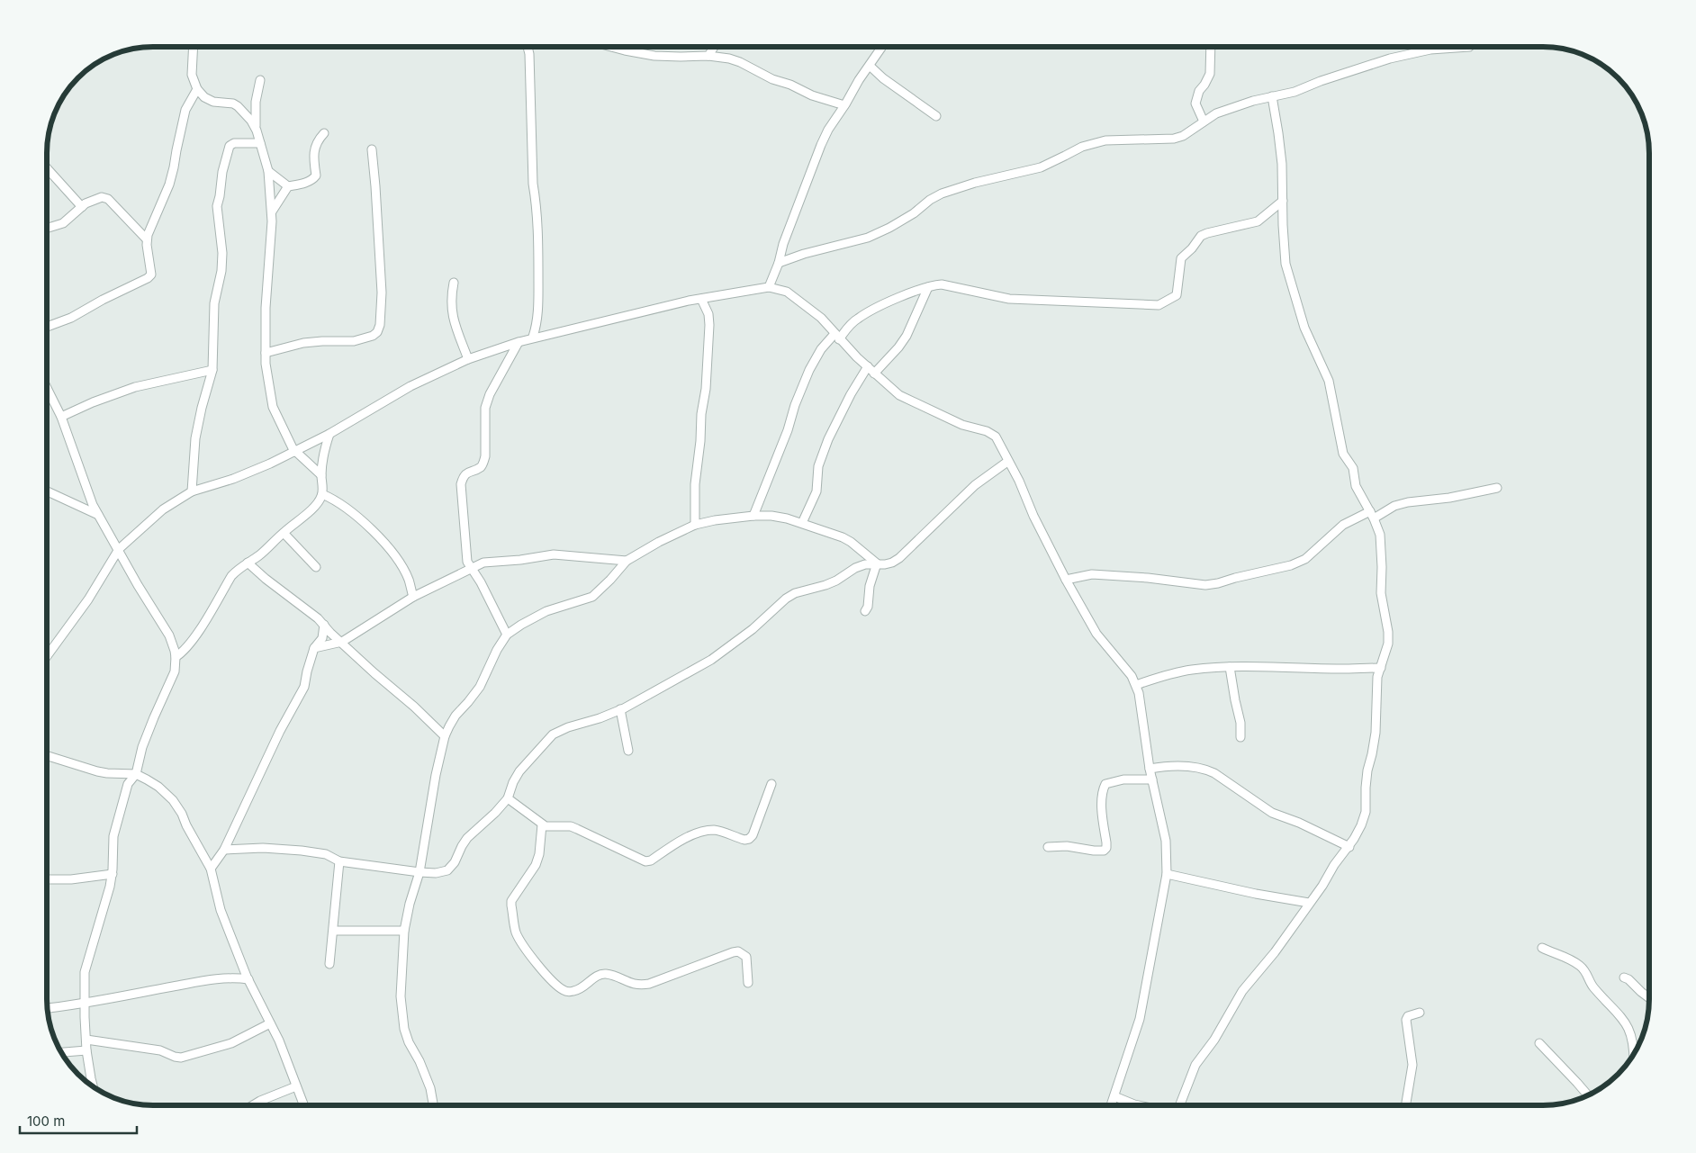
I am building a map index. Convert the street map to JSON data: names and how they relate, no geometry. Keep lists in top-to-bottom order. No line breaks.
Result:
{"scale_bar":"100 m"}
